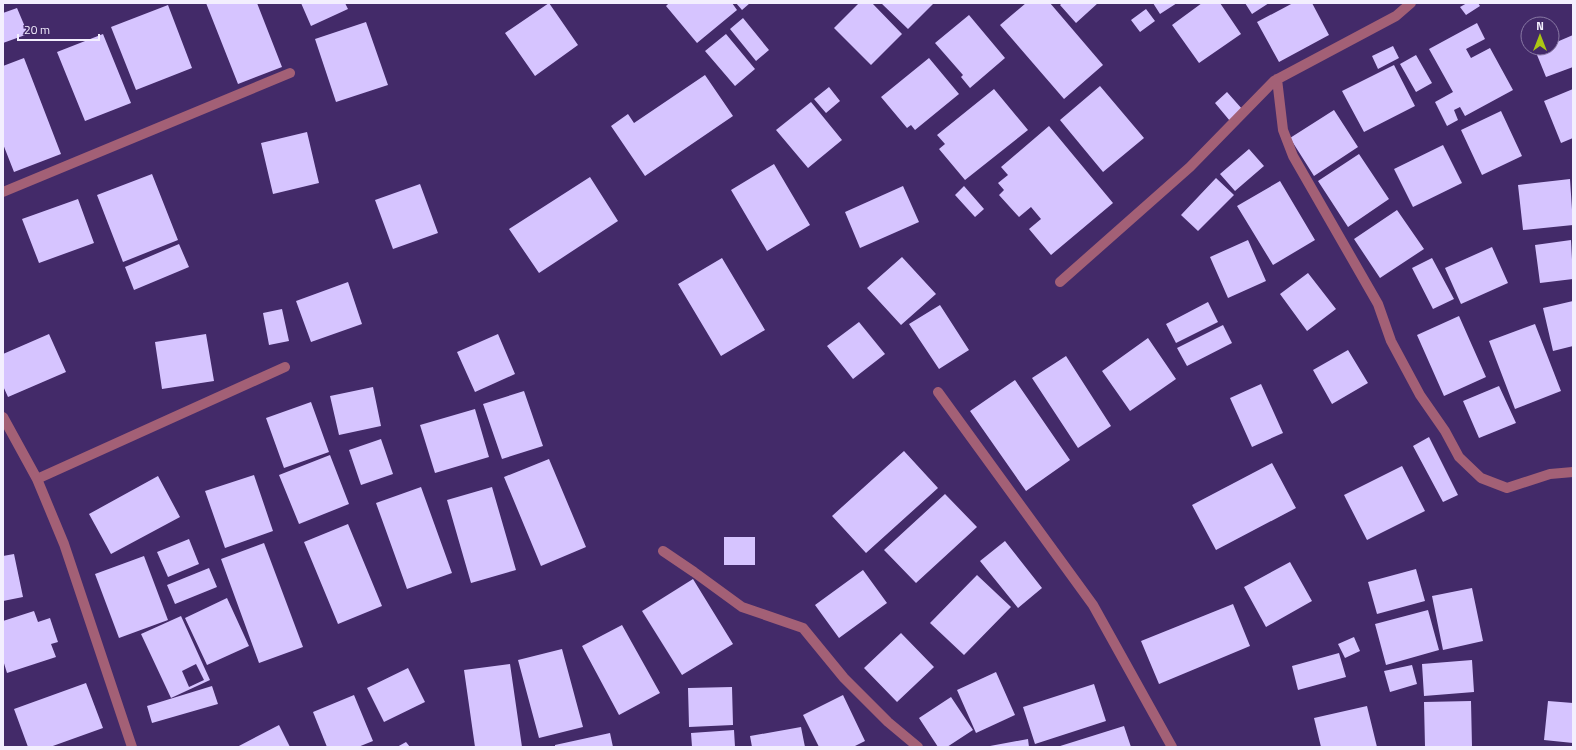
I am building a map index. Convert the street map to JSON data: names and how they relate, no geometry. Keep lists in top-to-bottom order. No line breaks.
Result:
{"scale_bar":"20 m","north":"top"}
